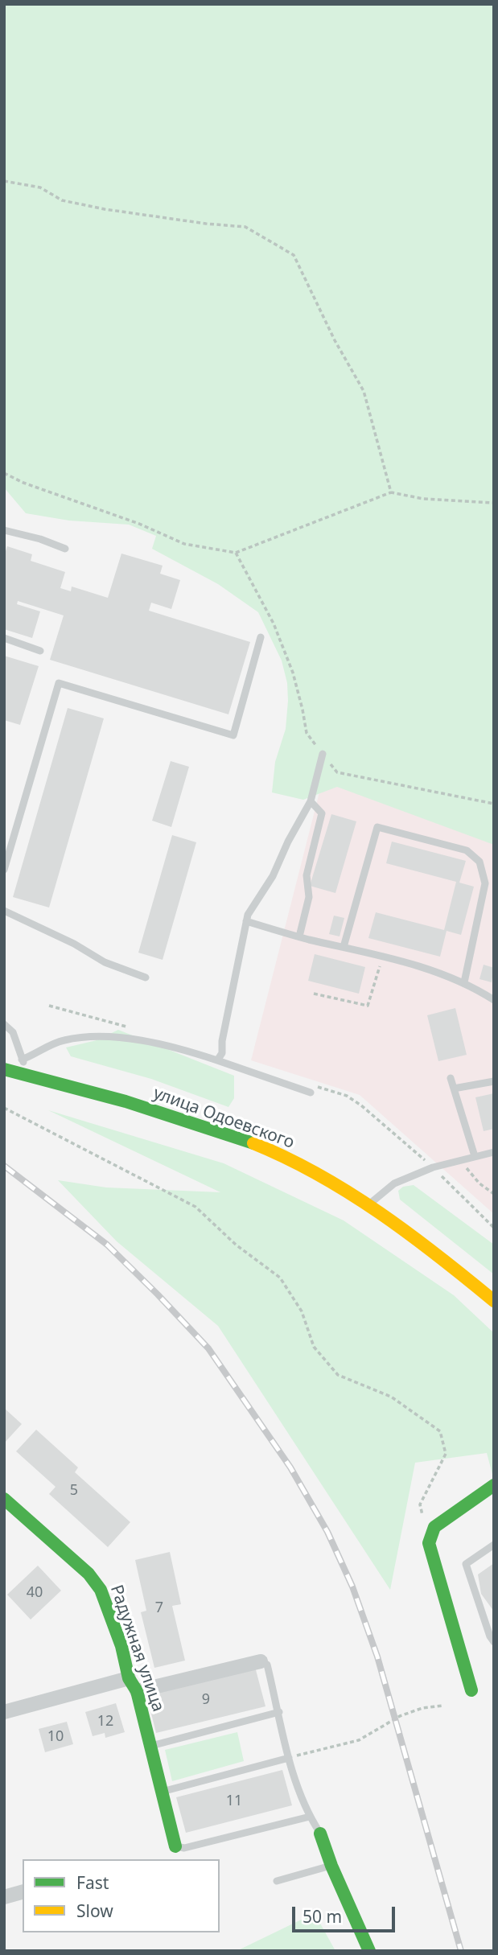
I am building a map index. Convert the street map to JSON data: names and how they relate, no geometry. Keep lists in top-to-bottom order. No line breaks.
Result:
{"streets":{"street":["улица Одоевского","Радужная улица"]},"house_numbers":["5","40","7","9","12","10","11"],"legend":["Fast","Slow"],"scale_bar":"50 m"}
